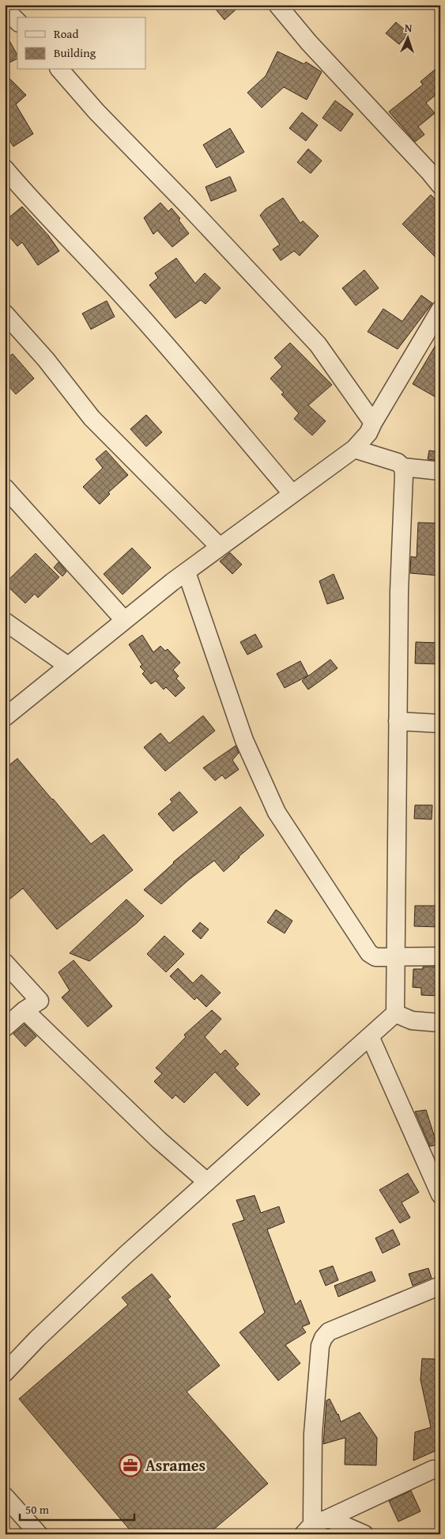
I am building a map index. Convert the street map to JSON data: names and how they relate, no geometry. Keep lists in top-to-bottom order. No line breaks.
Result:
{"places":{"office":["Asrames"]},"legend":["Road","Building"],"scale_bar":"50 m","north":"top"}
